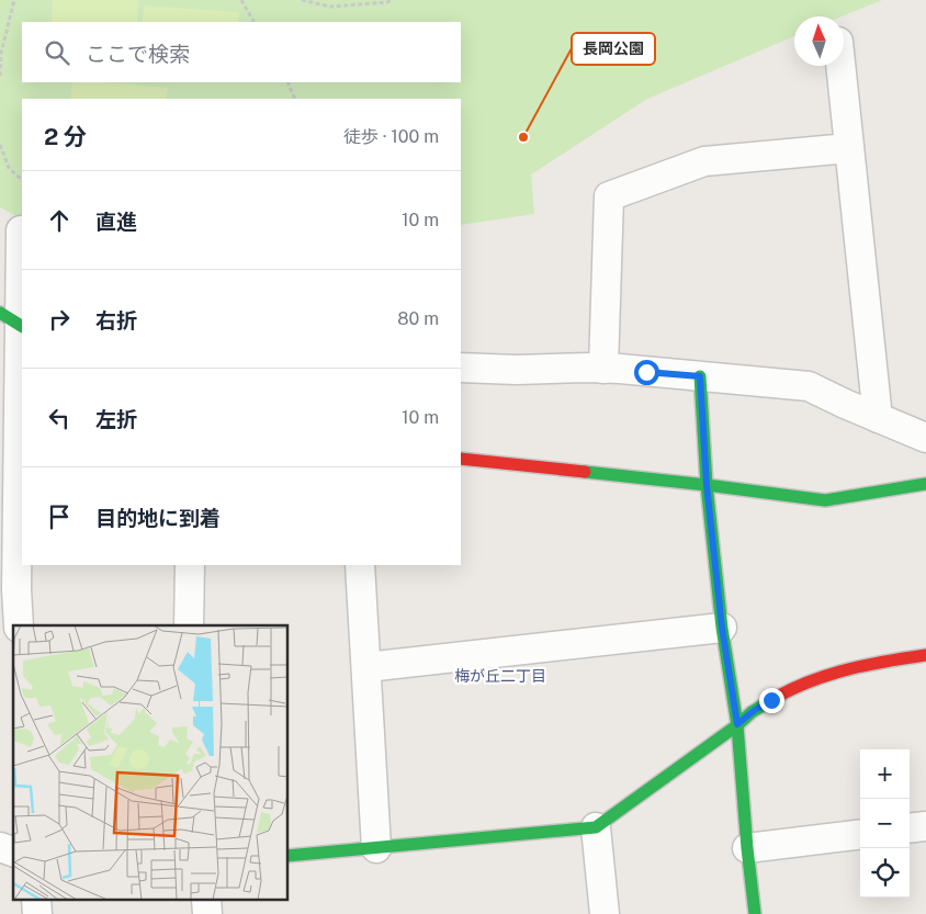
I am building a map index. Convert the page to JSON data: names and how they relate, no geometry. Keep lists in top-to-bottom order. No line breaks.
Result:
{"districts":["梅が丘二丁目"],"places":["長岡公園"],"north":"top","page":{"search":"ここで検索","heading":["2 分","徒歩 · 100 m"],"list":[["直進","10 m"],["右折","80 m"],["左折","10 m"],"目的地に到着"],"map_buttons":["+","−"]}}
